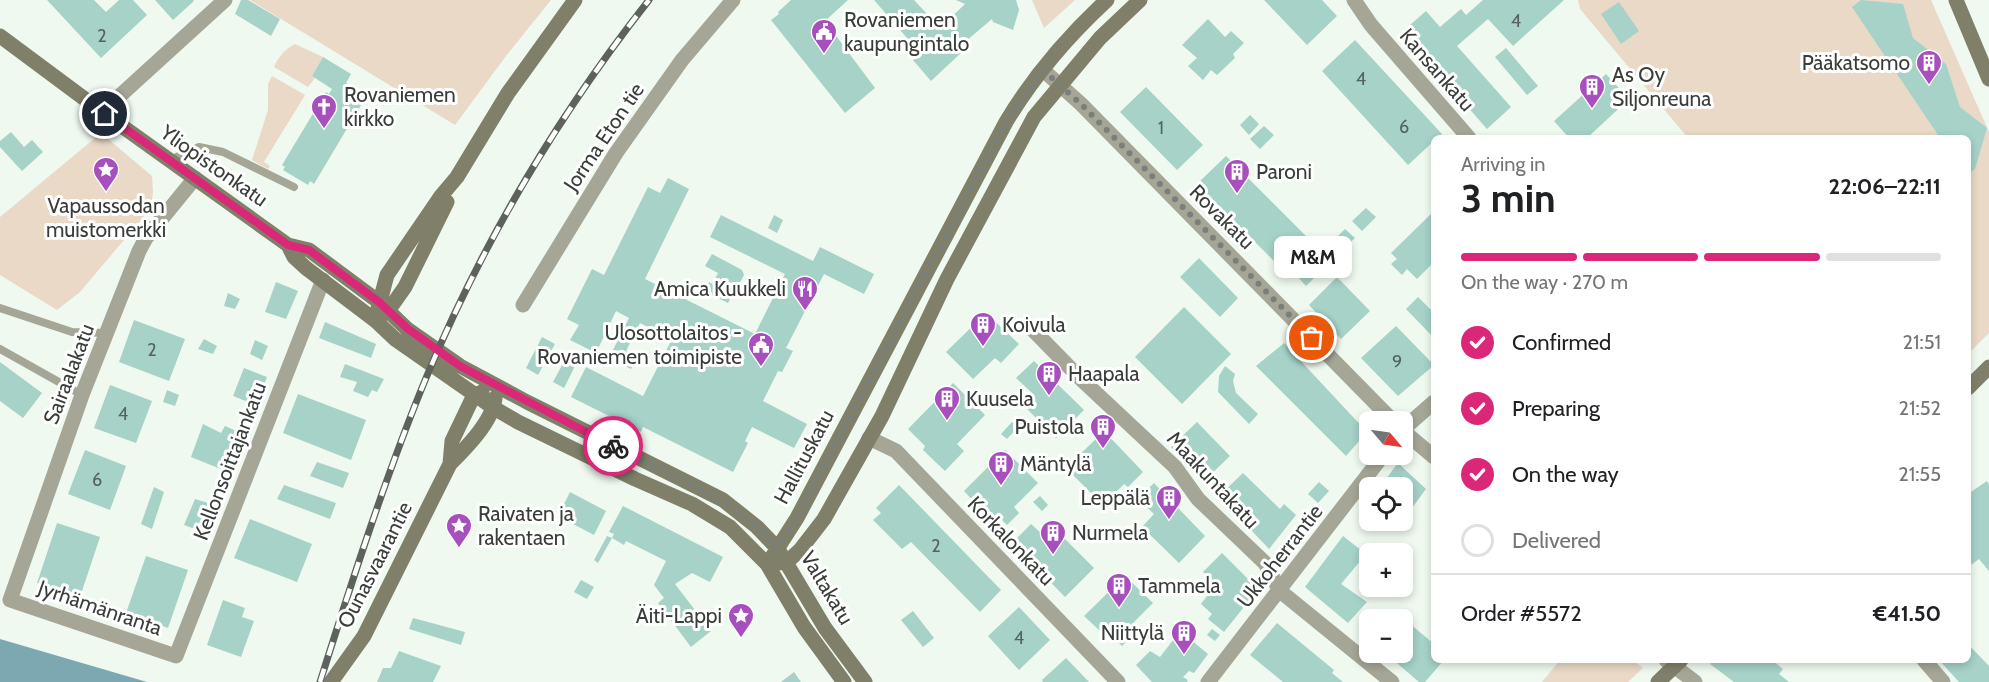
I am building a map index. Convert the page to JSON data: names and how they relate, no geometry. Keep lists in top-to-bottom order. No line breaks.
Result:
{"streets":{"street":["Kansankatu","Jorma Eton tie","Yliopistonkatu","Rovakatu","Sairaalakatu","Hallituskatu","Kellonsoittajankatu","Maakuntakatu","Korkalonkatu","Ukkoherrantie","Ounasvaarantie","Valtakatu","Jyrhämänranta"]},"crossings":[["Yliopistonkatu","Sairaalakatu"],["Yliopistonkatu","Kellonsoittajankatu"],["Yliopistonkatu","Ounasvaarantie"],["Yliopistonkatu","Valtakatu"],["Rovakatu","Hallituskatu"],["Sairaalakatu","Jyrhämänranta"],["Hallituskatu","Valtakatu"],["Kellonsoittajankatu","Jyrhämänranta"],["Maakuntakatu","Ukkoherrantie"],["Ounasvaarantie","Valtakatu"]],"places":{"public building":["Rovaniemen kaupungintalo","Ulosottolaitos - Rovaniemen toimipiste"],"building":["Pääkatsomo","As Oy Siljonreuna","Paroni","Koivula","Haapala","Kuusela","Puistola","Mäntylä","Leppälä","Nurmela","Tammela","Niittylä"],"church":["Rovaniemen kirkko"],"place":["Vapaussodan muistomerkki","Raivaten ja rakentaen","Äiti-Lappi"],"restaurant":["Amica Kuukkeli"],"other":["M&M"]},"house_numbers":["4","2","4","6","1","2","9","4","6","2","4"],"north":"bottom right","page":{"heading":["3 min","Arriving in","22:06–22:11"],"panel":["Order #5572","€41.50"],"bubble":"M&M","bar":"On the way · 270 m","list":[["Confirmed","21:51"],["Preparing","21:52"],["On the way","21:55"],"Delivered"],"map_buttons":["+","−"]}}
